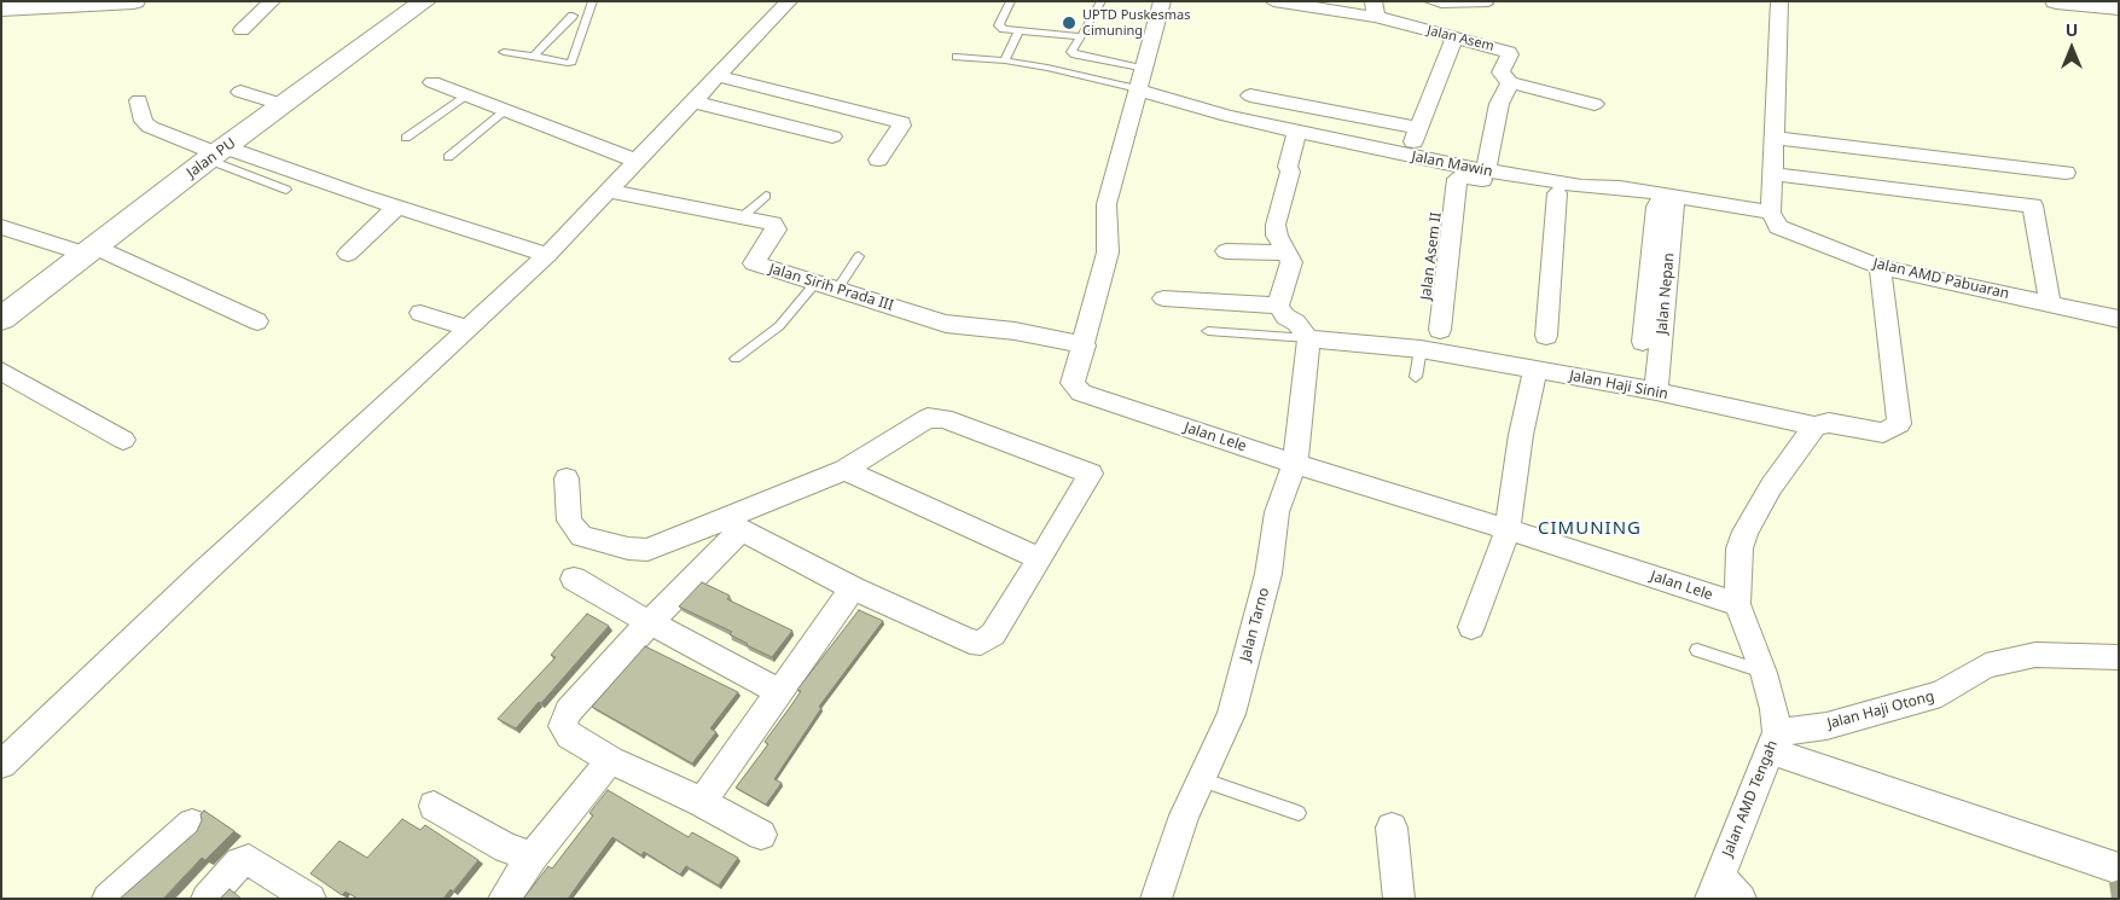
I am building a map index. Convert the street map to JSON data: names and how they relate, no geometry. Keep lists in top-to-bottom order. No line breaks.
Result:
{"streets":{"street":["Jalan Asem","Jalan PU","Jalan Mawin","Jalan Asem II","Jalan AMD Pabuaran","Jalan Sirih Prada III","Jalan Nepan","Jalan Haji Sinin","Jalan Lele","Jalan Tarno","Jalan Haji Otong","Jalan AMD Tengah"]},"crossings":[["Jalan Mawin","Jalan Asem II"],["Jalan Mawin","Jalan AMD Pabuaran"],["Jalan Mawin","Jalan Nepan"],["Jalan Mawin","Jalan Lele"],["Jalan Asem II","Jalan Haji Sinin"],["Jalan Sirih Prada III","Jalan Lele"],["Jalan Nepan","Jalan Haji Sinin"],["Jalan Haji Sinin","Jalan Tarno"],["Jalan Haji Sinin","Jalan AMD Tengah"],["Jalan Lele","Jalan Tarno"],["Jalan Lele","Jalan AMD Tengah"],["Jalan Haji Otong","Jalan AMD Tengah"]],"districts":["CIMUNING"],"places":["UPTD Puskesmas Cimuning"],"north":"top"}
